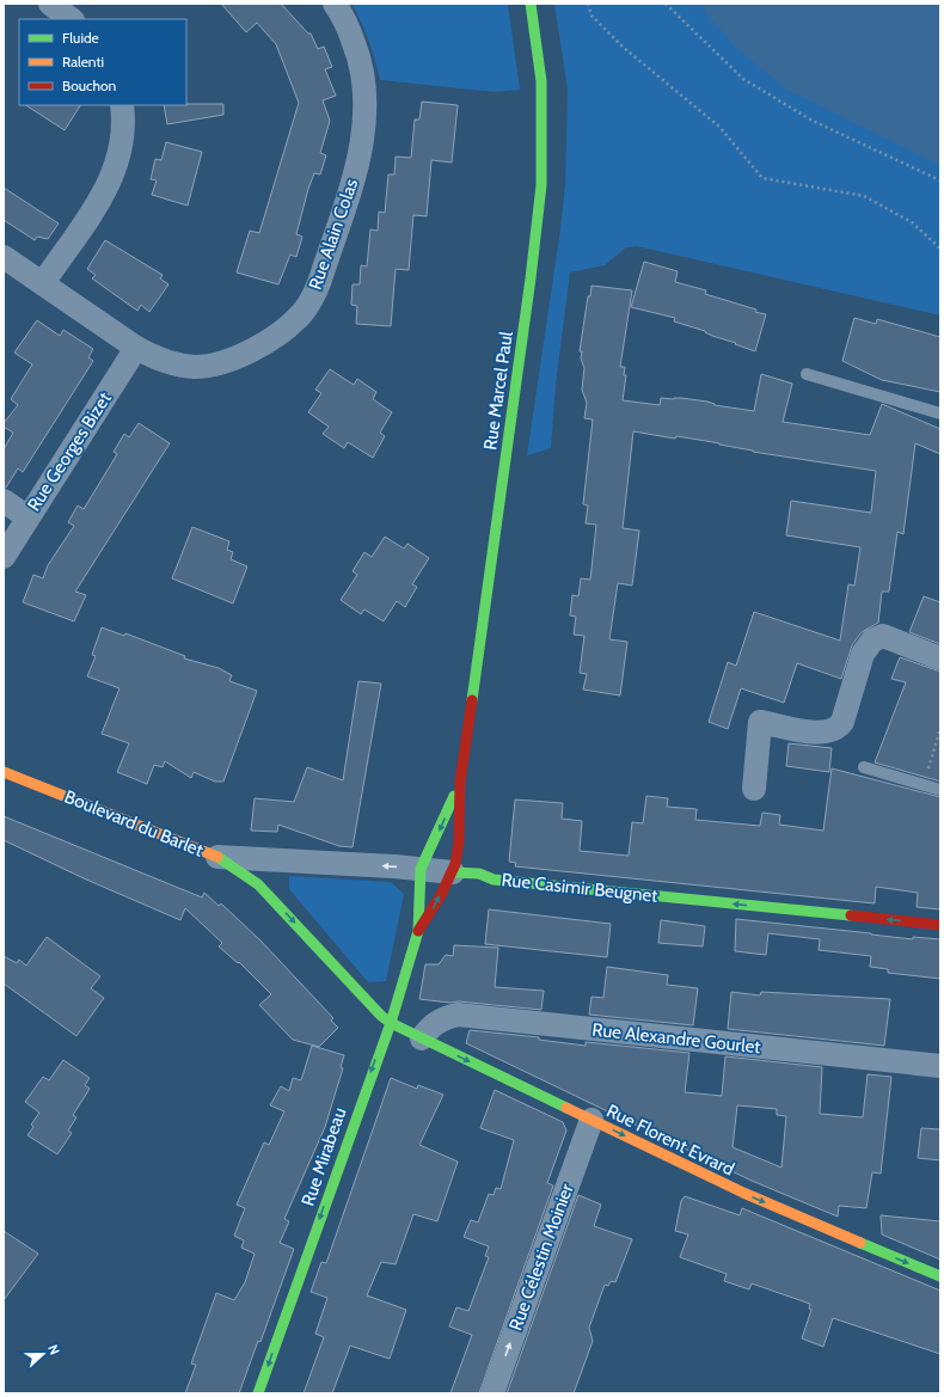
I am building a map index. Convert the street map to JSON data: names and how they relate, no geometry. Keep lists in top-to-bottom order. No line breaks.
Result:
{"streets":{"street":["Rue Alain Colas","Rue Marcel Paul","Rue Georges Bizet","Boulevard du Barlet","Rue Casimir Beugnet","Rue Alexandre Gourlet","Rue Florent Evrard","Rue Mirabeau","Rue Célestin Moinier"]},"crossings":[["Rue Alain Colas","Rue Georges Bizet"],["Rue Marcel Paul","Rue Casimir Beugnet"],["Rue Marcel Paul","Rue Mirabeau"],["Boulevard du Barlet","Rue Casimir Beugnet"],["Boulevard du Barlet","Rue Florent Evrard"],["Boulevard du Barlet","Rue Mirabeau"],["Rue Casimir Beugnet","Rue Mirabeau"],["Rue Alexandre Gourlet","Rue Florent Evrard"],["Rue Florent Evrard","Rue Mirabeau"],["Rue Florent Evrard","Rue Célestin Moinier"]],"one_way":["Boulevard du Barlet","Rue Casimir Beugnet","Rue Florent Evrard","Rue Célestin Moinier"],"legend":["Fluide","Ralenti","Bouchon"],"north":"right"}
